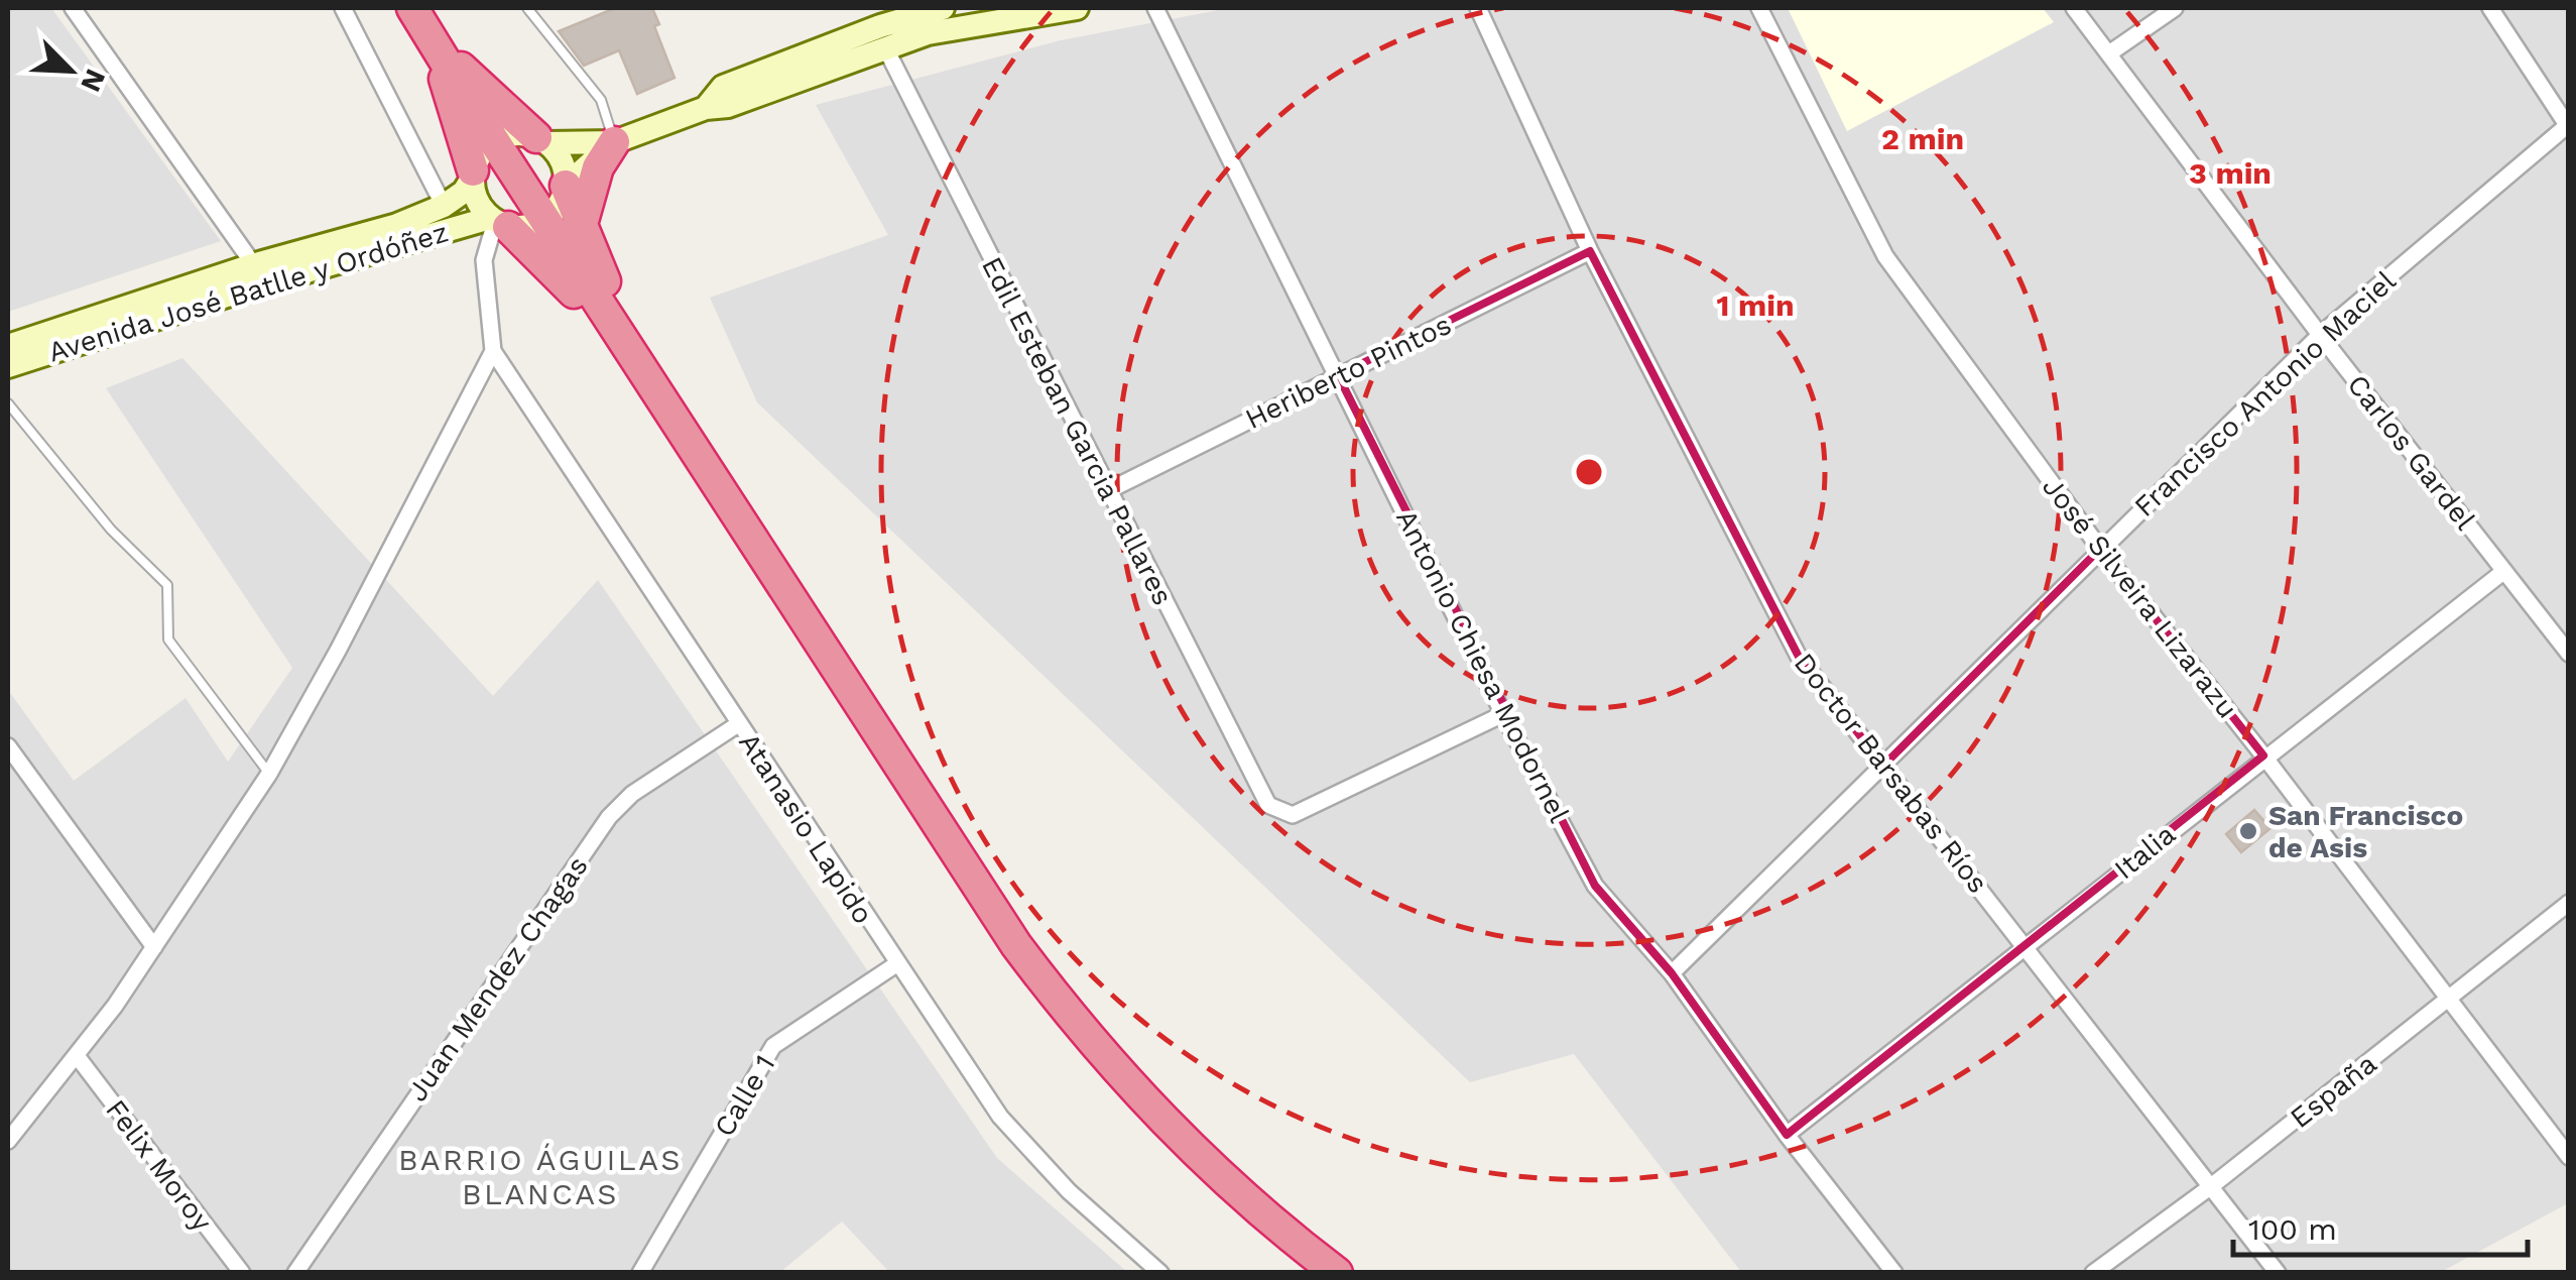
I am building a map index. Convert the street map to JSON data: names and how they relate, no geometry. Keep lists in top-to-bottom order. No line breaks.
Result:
{"streets":{"street":["Avenida José Batlle y Ordóñez","Heriberto Pintos","Francisco Antonio Maciel","Edil Esteban Garcia Pallares","Carlos Gardel","José Silveira Lizarazu","Antonio Chiesa Modornel","Doctor Barsabas Ríos","Atanasio Lapido","Italia","Juan Mendez Chagas","España","Calle 1","Felix Moroy"]},"crossings":[["Heriberto Pintos","Edil Esteban Garcia Pallares"],["Heriberto Pintos","Antonio Chiesa Modornel"],["Heriberto Pintos","Doctor Barsabas Ríos"],["Francisco Antonio Maciel","Carlos Gardel"],["Francisco Antonio Maciel","José Silveira Lizarazu"],["Francisco Antonio Maciel","Antonio Chiesa Modornel"],["Francisco Antonio Maciel","Doctor Barsabas Ríos"],["Edil Esteban Garcia Pallares","Antonio Chiesa Modornel"],["Carlos Gardel","Italia"],["José Silveira Lizarazu","Italia"],["José Silveira Lizarazu","España"],["Antonio Chiesa Modornel","Italia"],["Doctor Barsabas Ríos","Italia"],["Doctor Barsabas Ríos","España"],["Atanasio Lapido","Juan Mendez Chagas"],["Atanasio Lapido","Calle 1"]],"districts":["BARRIO ÁGUILAS BLANCAS"],"places":["San Francisco de Asis"],"scale_bar":"100 m","north":"bottom right","rings":["2 min","3 min","1 min"]}
